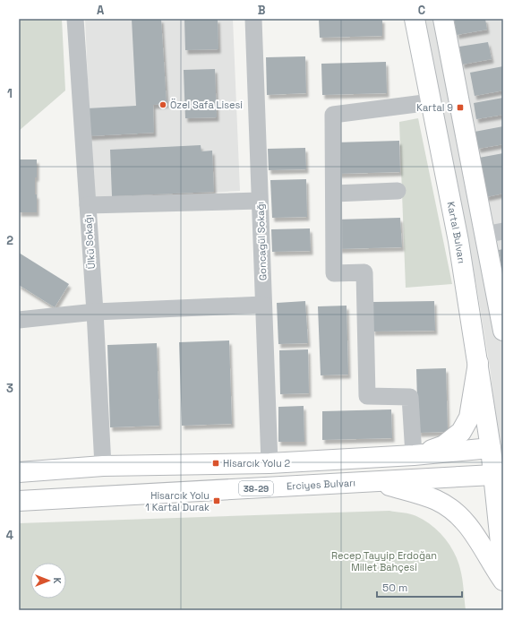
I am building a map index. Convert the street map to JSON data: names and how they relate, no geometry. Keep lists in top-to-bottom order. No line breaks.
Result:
{"streets":{"main road":["Kartal Bulvarı","Erciyes Bulvarı","38-29"],"street":["Goncagül Sokağı","Ülkü Sokağı"]},"crossings":[["Kartal Bulvarı","Erciyes Bulvarı"]],"parks":["Recep Tayyip Erdoğan Millet Bahçesi"],"places":{"other":["Özel Safa Lisesi"],"transit":["Kartal 9","Hisarcık Yolu 2","Hisarcık Yolu 1 Kartal Durak"]},"scale_bar":"50 m","north":"right","grid":{"columns":["A","B","C"],"rows":["1","2","3","4"]}}
